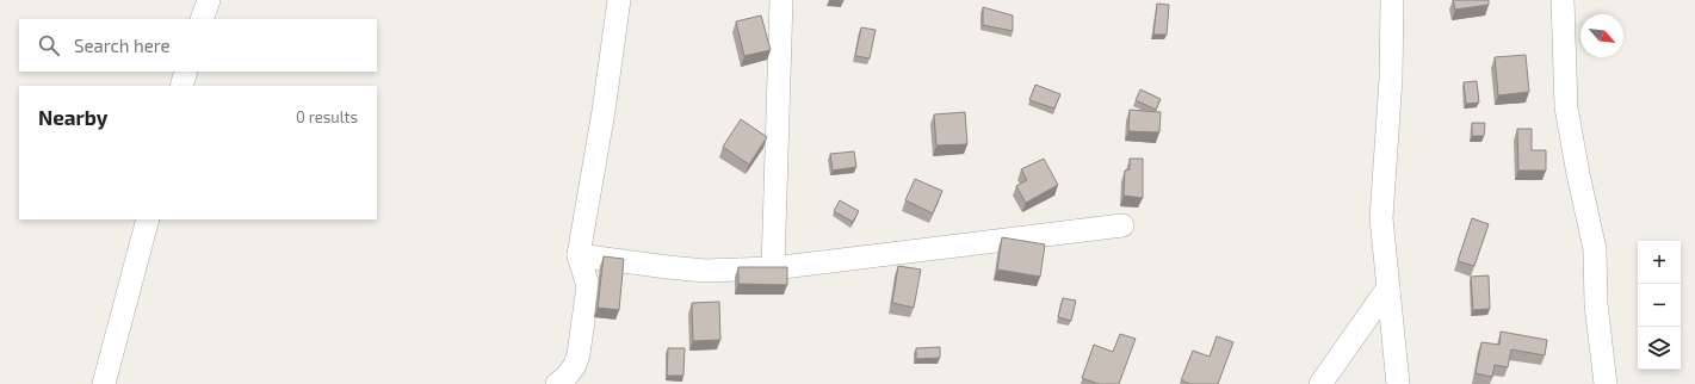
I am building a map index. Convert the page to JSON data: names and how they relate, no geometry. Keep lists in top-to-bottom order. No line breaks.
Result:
{"north":"bottom right","page":{"search":"Search here","heading":["Nearby","0 results"],"map_buttons":["+","−"]}}
